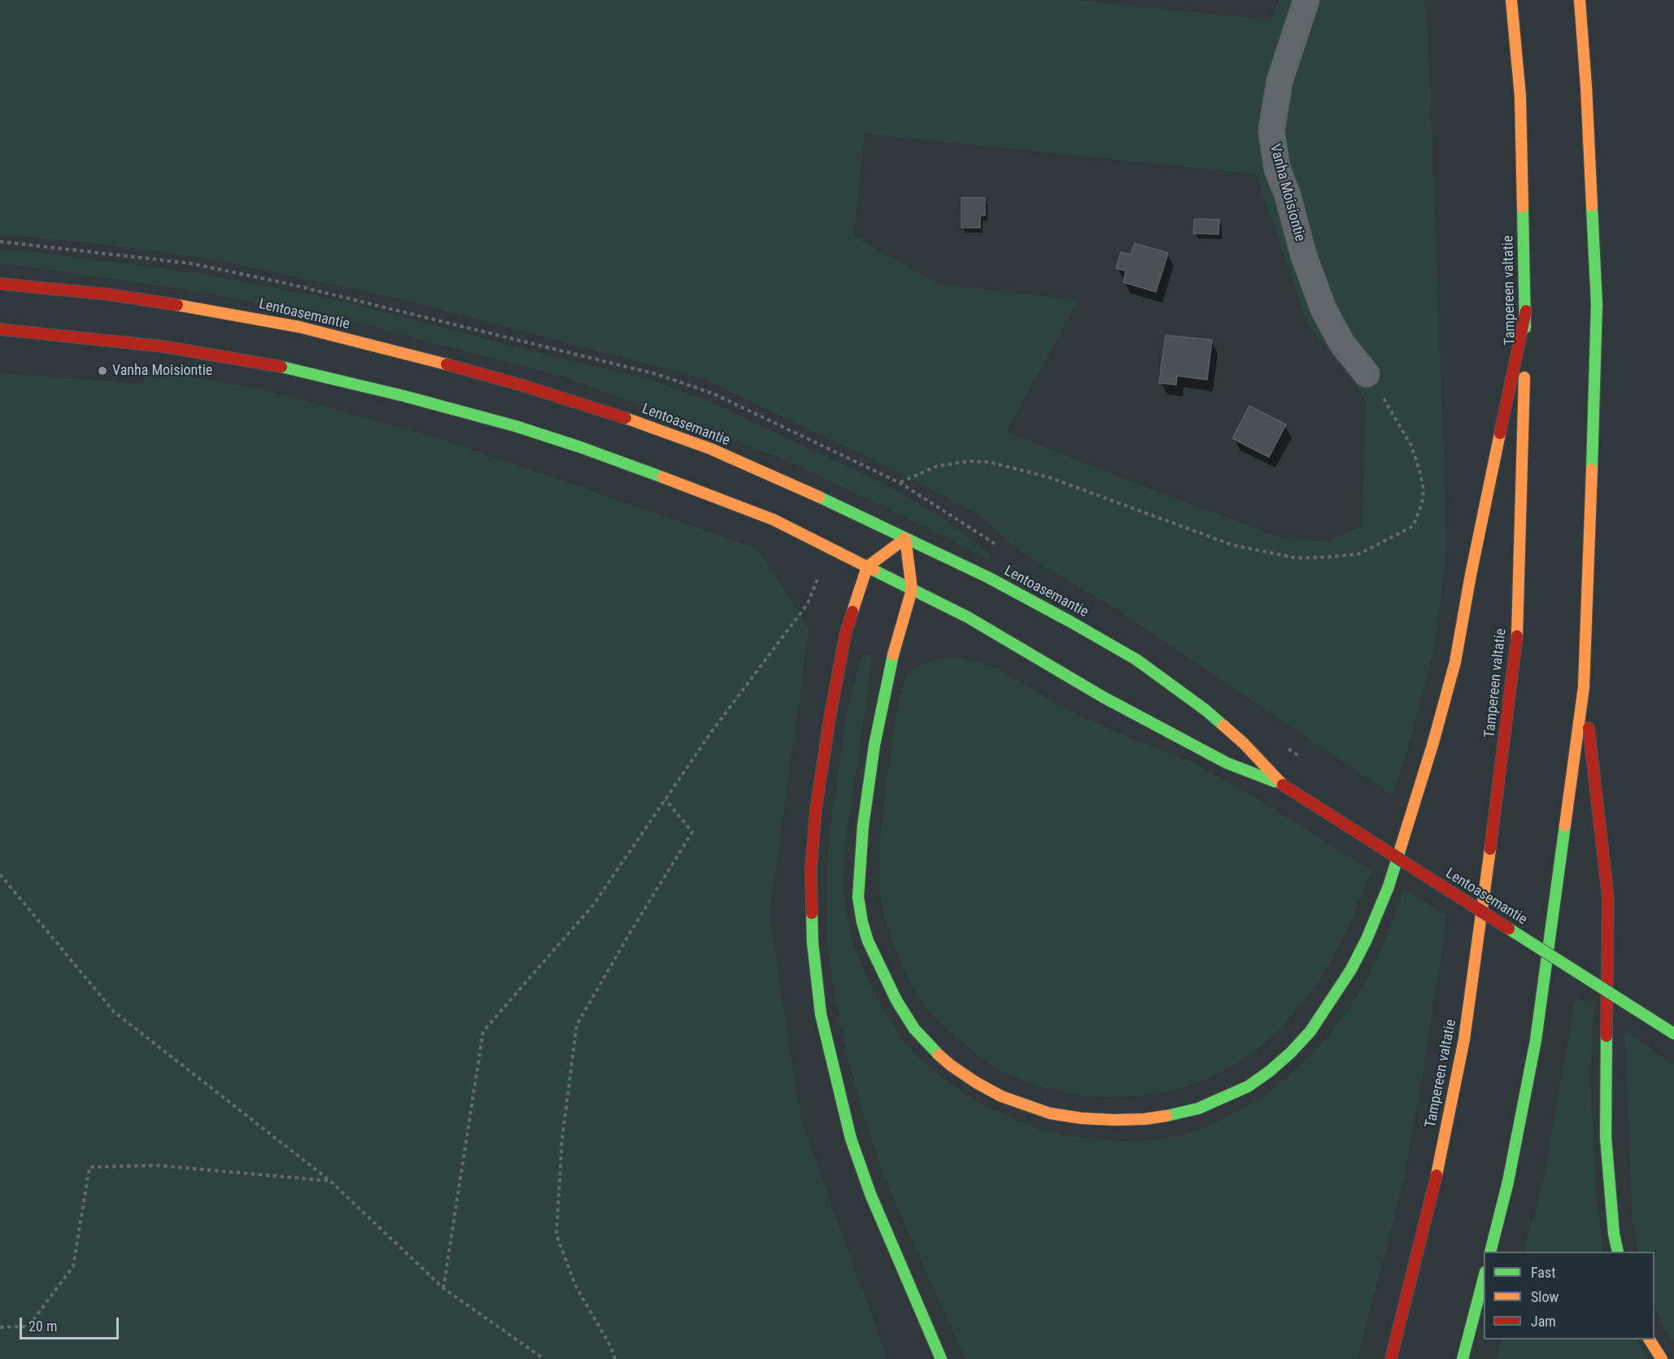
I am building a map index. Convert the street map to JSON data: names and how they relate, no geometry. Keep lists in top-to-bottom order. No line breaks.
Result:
{"streets":{"main road":["Tampereen valtatie","Lentoasemantie"],"street":["Vanha Moisiontie"]},"places":["Vanha Moisiontie"],"legend":["Fast","Slow","Jam"],"scale_bar":"20 m"}
